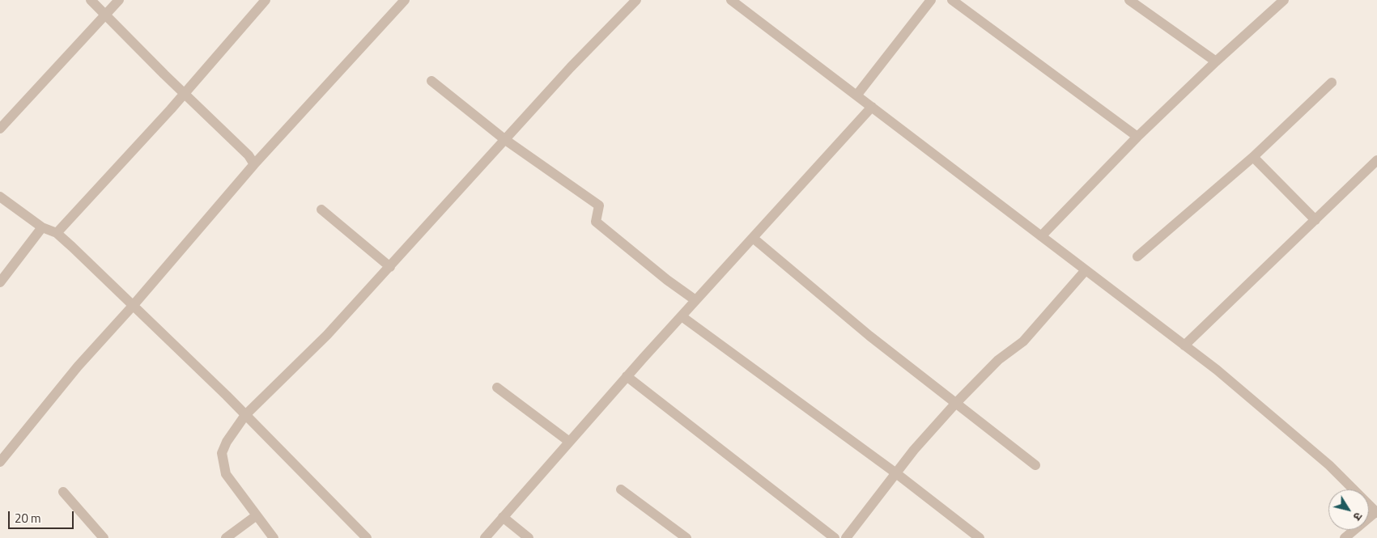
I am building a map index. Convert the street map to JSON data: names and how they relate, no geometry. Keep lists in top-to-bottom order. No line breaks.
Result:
{"scale_bar":"20 m","north":"bottom right"}
